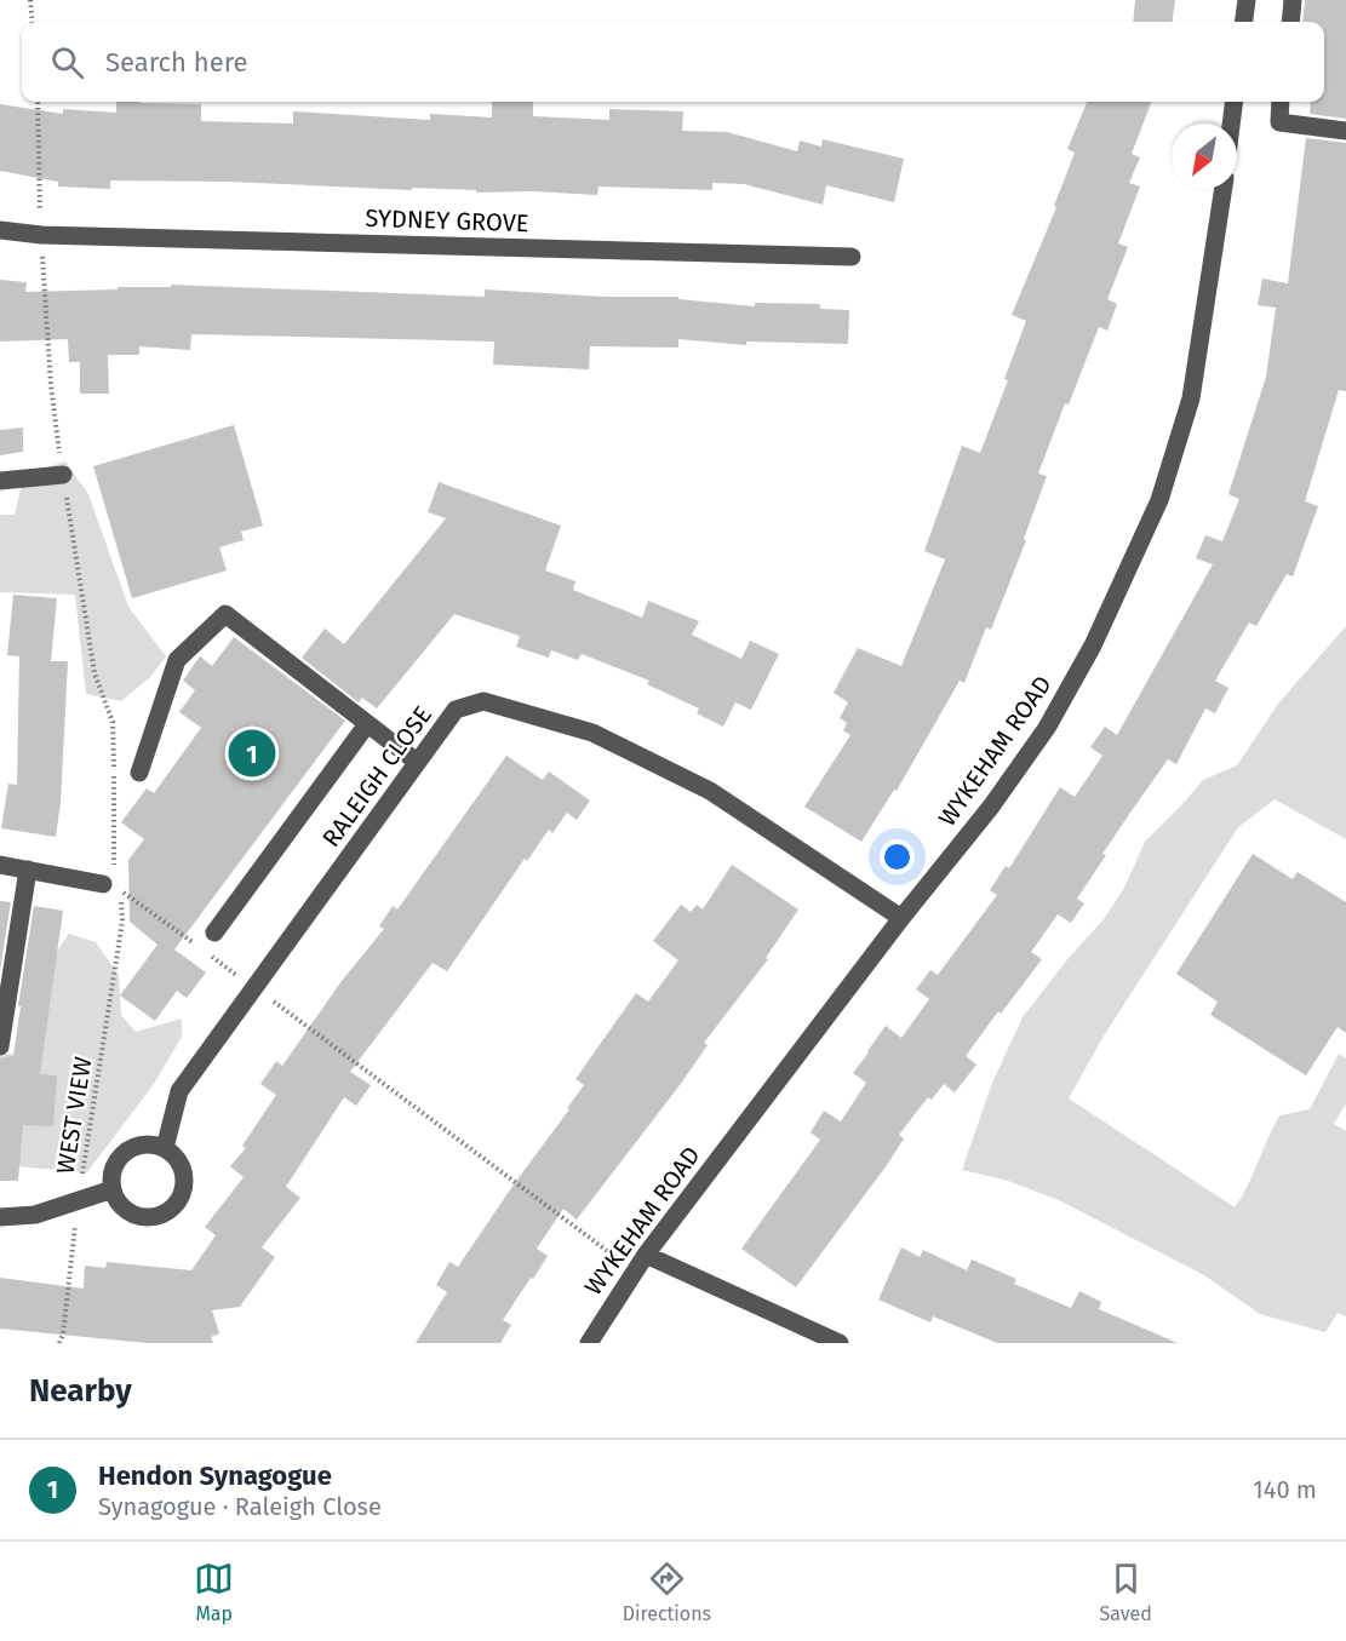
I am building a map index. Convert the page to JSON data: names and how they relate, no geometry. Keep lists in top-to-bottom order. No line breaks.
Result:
{"streets":{"street":["SYDNEY GROVE","WYKEHAM ROAD","RALEIGH CLOSE"],"path":["WEST VIEW"]},"crossings":[["WYKEHAM ROAD","RALEIGH CLOSE"]],"north":"bottom left","page":{"search":"Search here","pins":"1","heading":"Nearby","list":[{"mark":"1","name":"Hendon Synagogue","note":"Synagogue · Raleigh Close","value":"140 m"}],"nav":["Map","Directions","Saved"]}}
